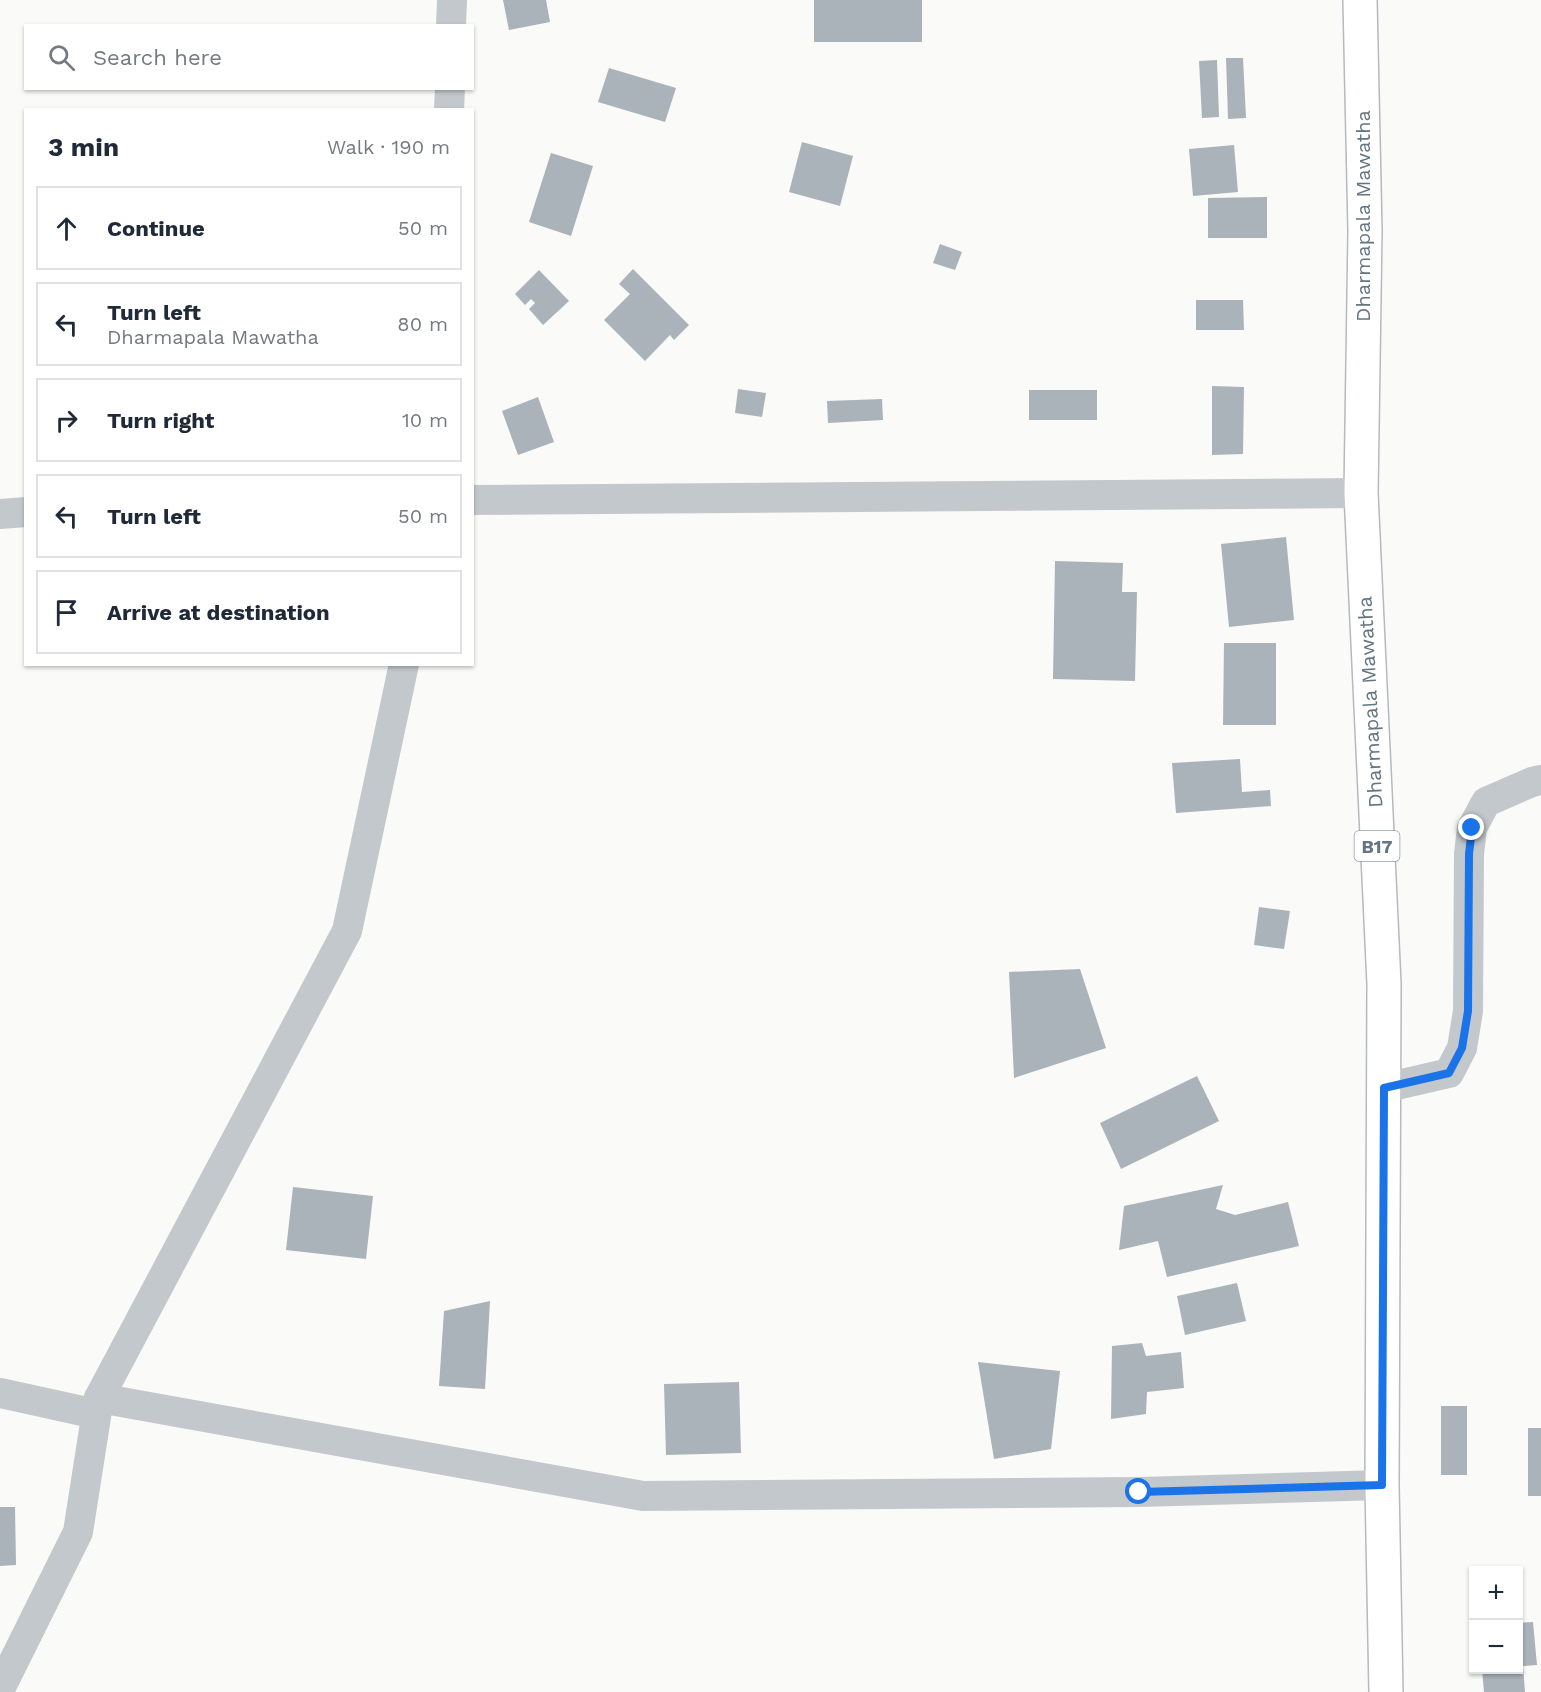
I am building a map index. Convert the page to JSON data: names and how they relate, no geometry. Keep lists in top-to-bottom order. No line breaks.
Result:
{"streets":{"main road":["Dharmapala Mawatha","B17"]},"page":{"search":"Search here","heading":["3 min","Walk · 190 m"],"list":[["Continue","50 m"],["Turn left","Dharmapala Mawatha","80 m"],["Turn right","10 m"],["Turn left","50 m"],"Arrive at destination"],"map_buttons":["+","−"]}}
